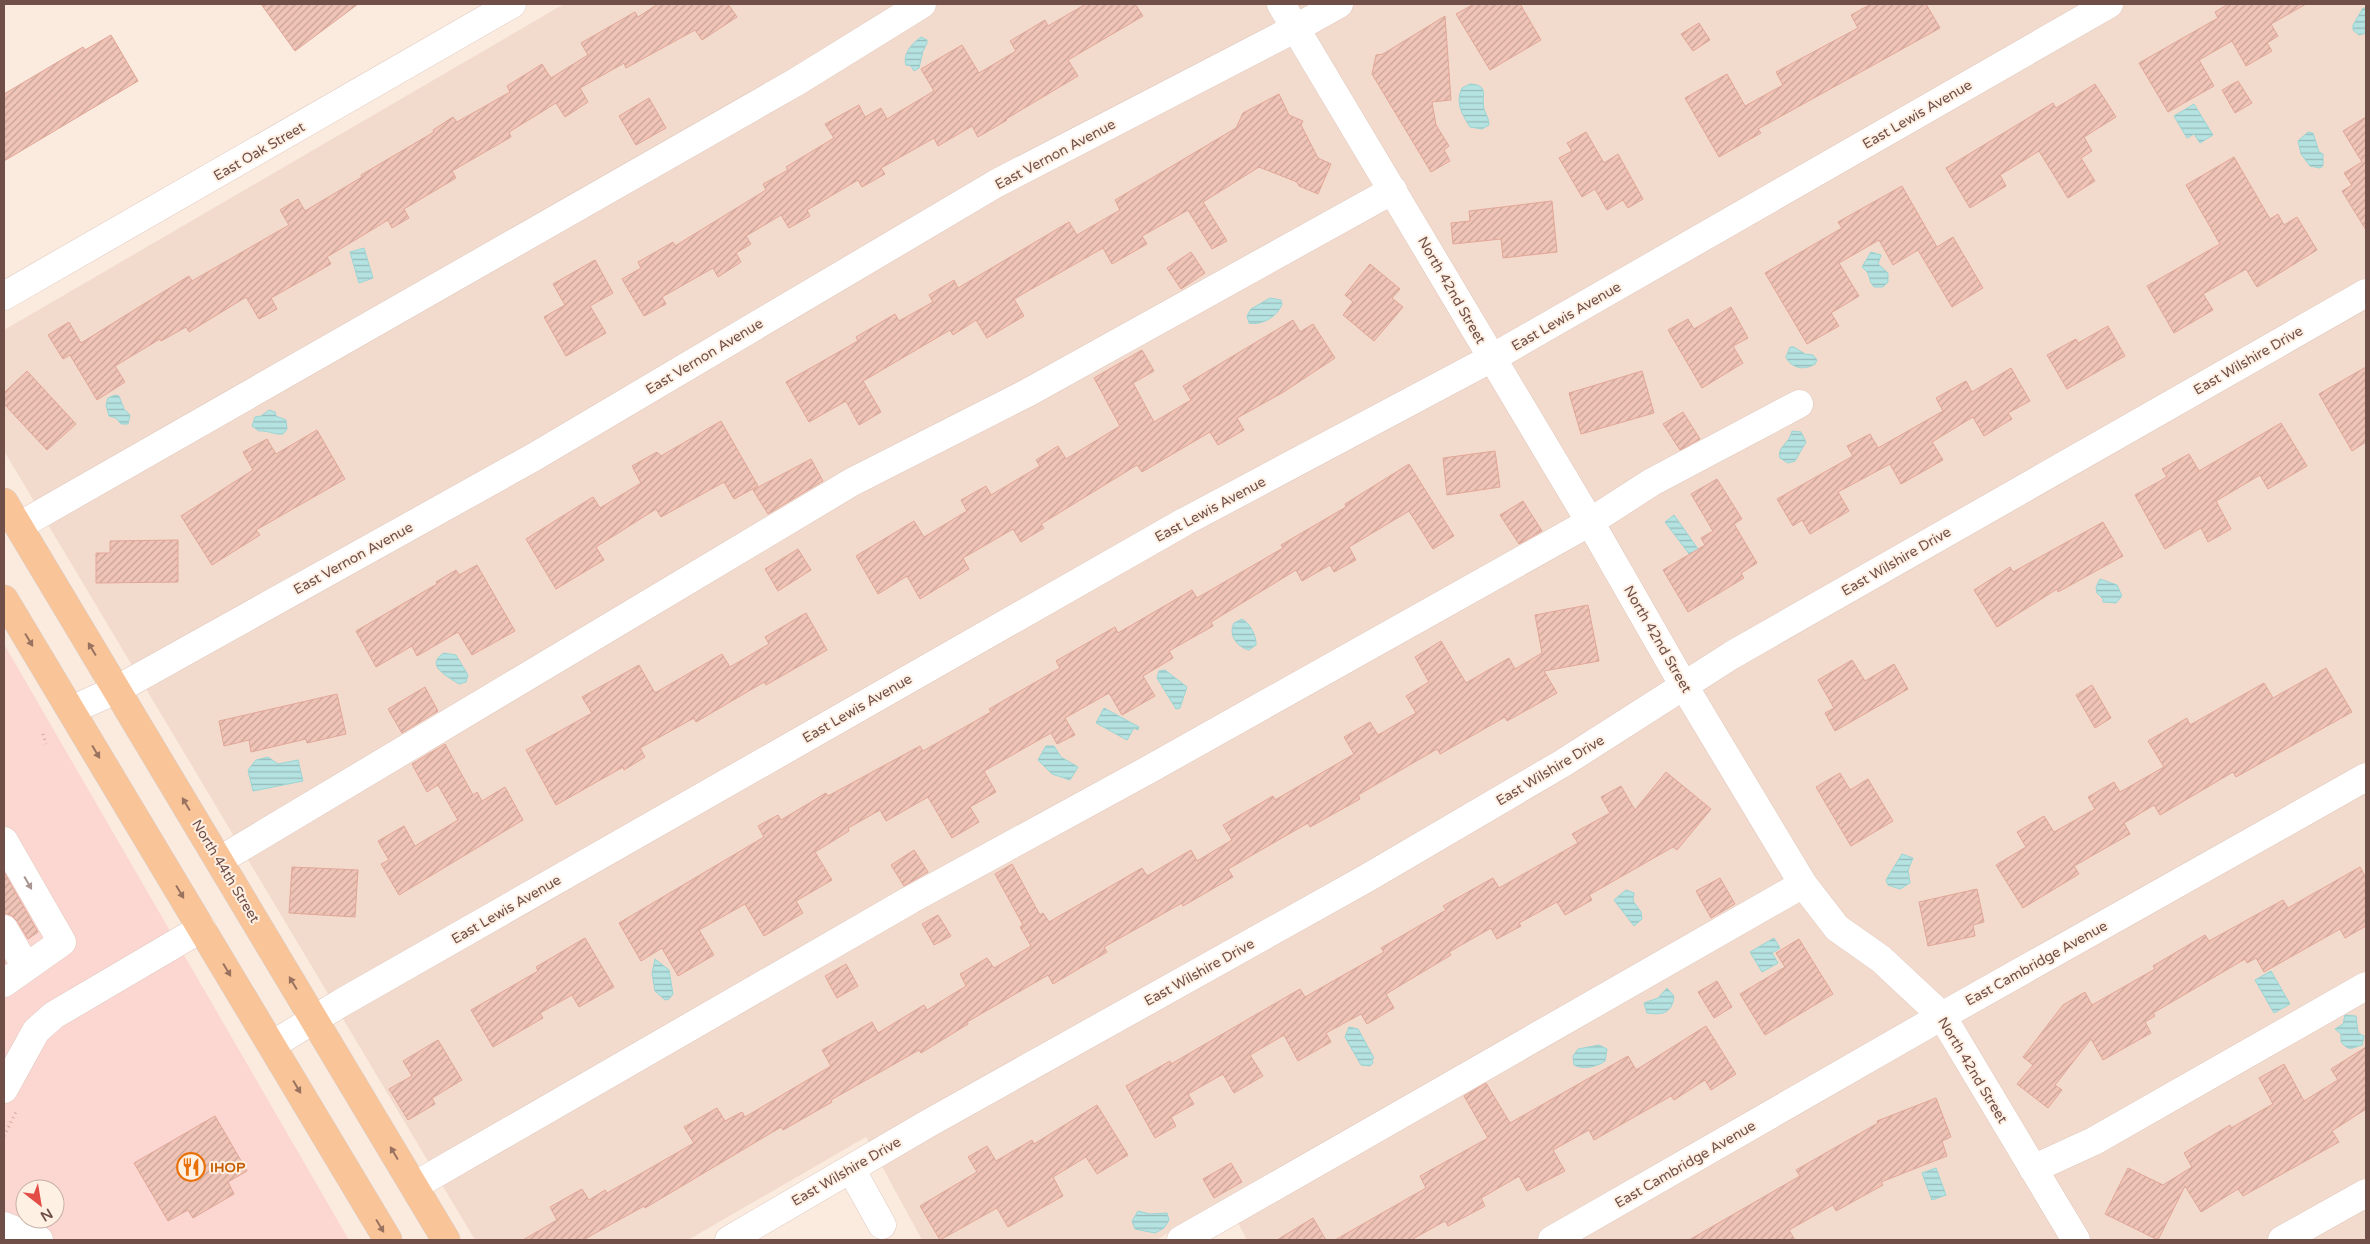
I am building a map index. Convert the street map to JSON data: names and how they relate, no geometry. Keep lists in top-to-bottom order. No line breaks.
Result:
{"streets":{"main road":["North 44th Street"],"street":["East Lewis Avenue","East Oak Street","East Vernon Avenue","North 42nd Street","East Wilshire Drive","East Cambridge Avenue"]},"crossings":[["East Lewis Avenue","North 42nd Street"],["East Lewis Avenue","North 44th Street"],["East Vernon Avenue","North 42nd Street"],["East Vernon Avenue","North 44th Street"],["North 42nd Street","East Wilshire Drive"],["North 42nd Street","East Cambridge Avenue"]],"places":{"restaurant":["IHOP"]},"north":"bottom right"}
